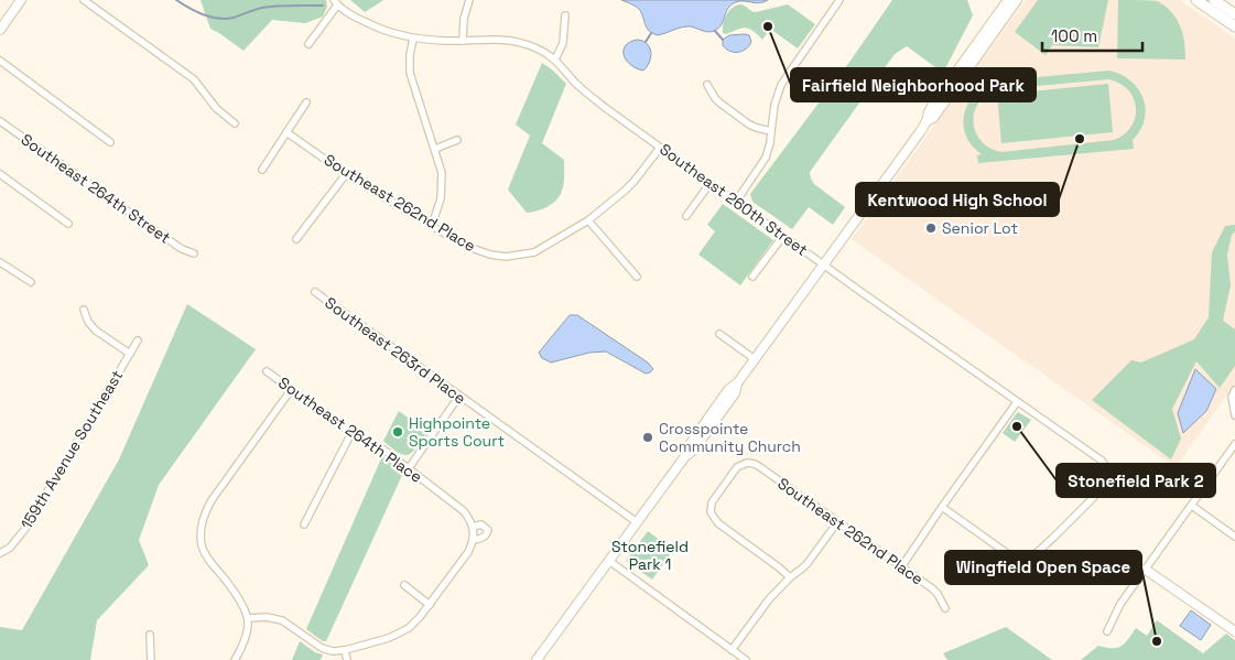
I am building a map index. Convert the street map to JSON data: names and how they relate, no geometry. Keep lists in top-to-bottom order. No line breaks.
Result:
{"streets":{"street":["Southeast 264th Street","Southeast 260th Street","Southeast 262nd Place","Southeast 263rd Place","Southeast 264th Place","159th Avenue Southeast"]},"crossings":[["Southeast 260th Street","Southeast 262nd Place"]],"parks":["Stonefield Park 1"],"places":["Fairfield Neighborhood Park","Kentwood High School","Senior Lot","Stonefield Park 2","Highpointe Sports Court","Crosspointe Community Church","Wingfield Open Space"],"scale_bar":"100 m"}
